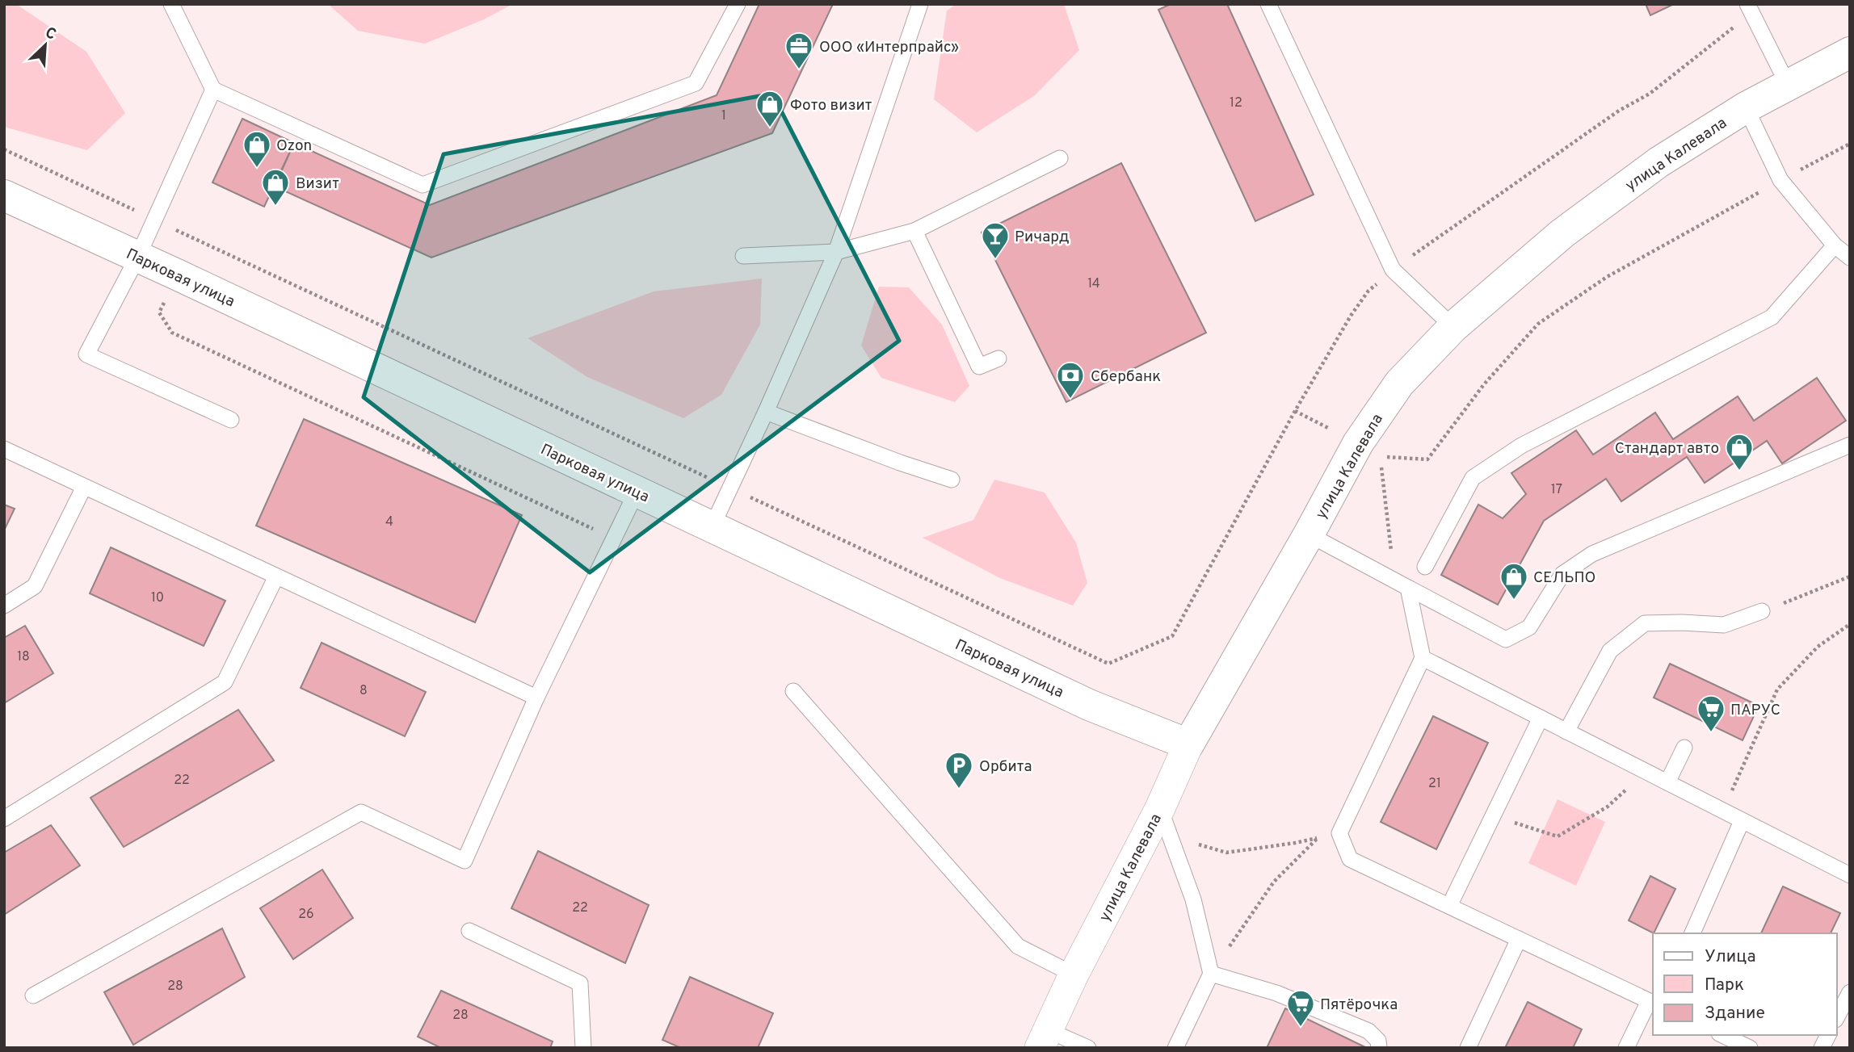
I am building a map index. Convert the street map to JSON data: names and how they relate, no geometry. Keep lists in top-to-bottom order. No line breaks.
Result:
{"streets":{"main road":["улица Калевала","Парковая улица"]},"crossings":[["улица Калевала","Парковая улица"]],"places":{"office":["ООО «Интерпрайс»"],"shop":["Фото визит","Ozon","Визит","Стандарт авто","СЕЛЬПО"],"bar":["Ричард"],"bank":["Сбербанк"],"supermarket":["ПАРУС","Пятёрочка"],"parking":["Орбита"]},"house_numbers":["12","1","14","17","4","10","18","8","22","21","22","26","28","28"],"legend":["Улица","Парк","Здание"],"north":"top right"}
